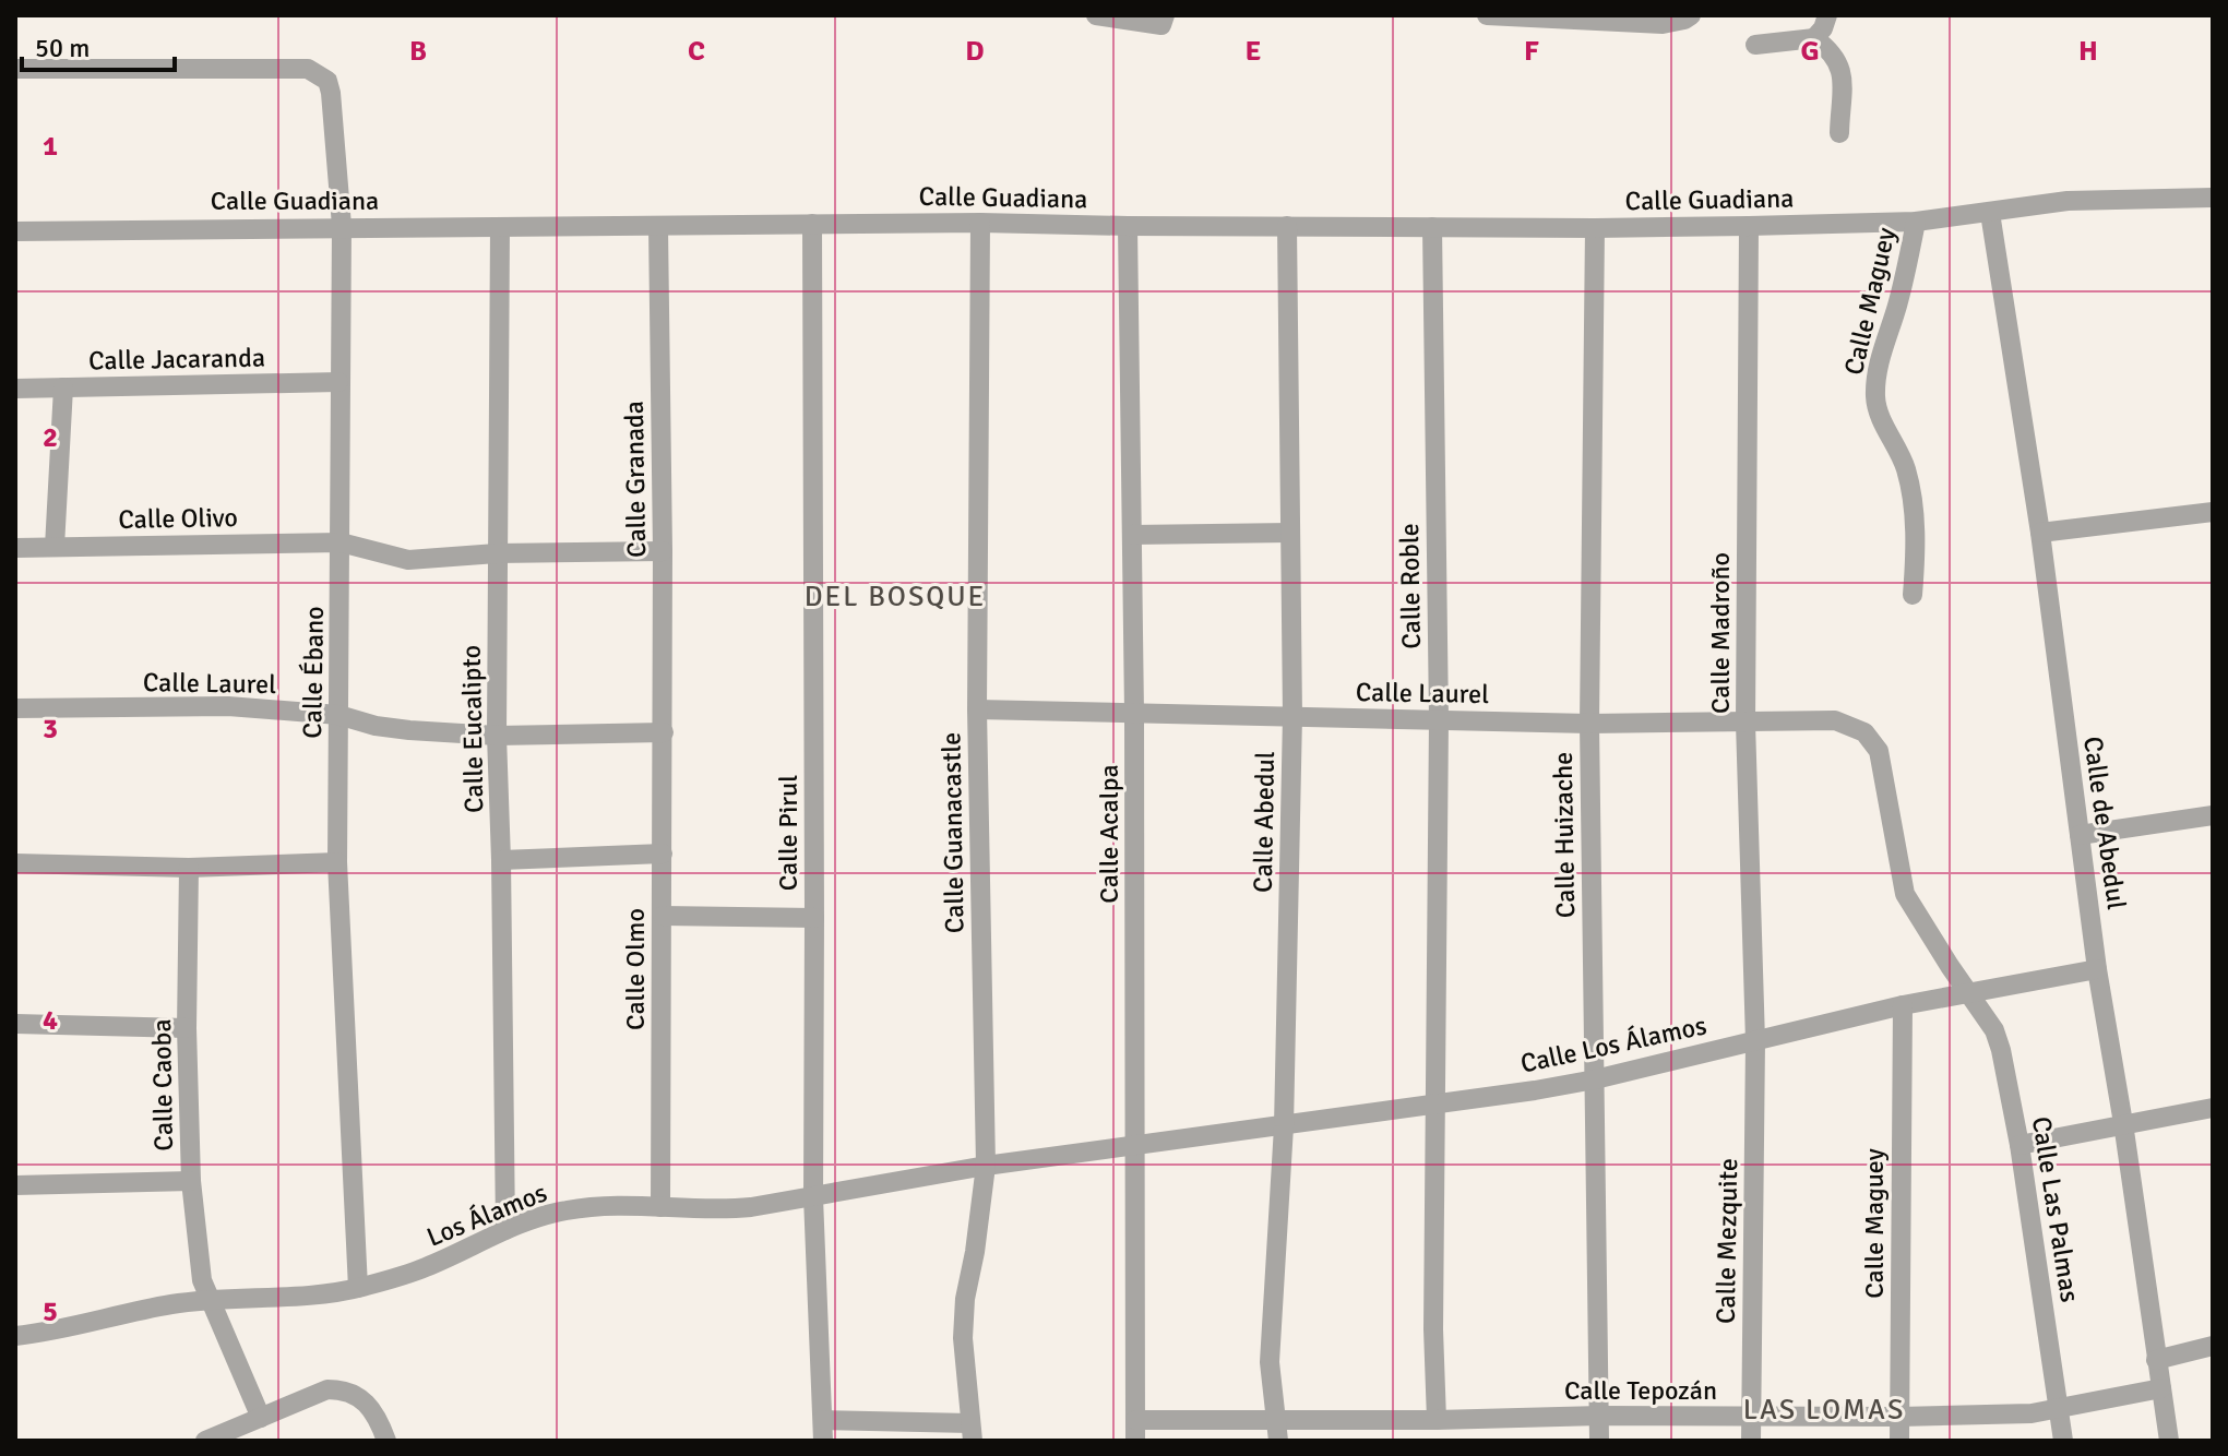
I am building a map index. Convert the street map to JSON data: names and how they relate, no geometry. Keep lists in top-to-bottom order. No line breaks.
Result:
{"streets":{"street":["Calle Guadiana","Calle Maguey","Calle Jacaranda","Calle Granada","Calle Olivo","Calle Roble","Calle Madroño","Calle Ébano","Calle Laurel","Calle Eucalipto","Calle Abedul","Calle de Abedul","Calle Pirul","Calle Guanacastle","Calle Acalpa","Calle Huizache","Calle Olmo","Calle Los Álamos","Calle Caoba","Calle Las Palmas","Los Álamos","Calle Mezquite","Calle Tepozán"]},"crossings":[["Calle Guadiana","Calle Maguey"],["Calle Guadiana","Calle Granada"],["Calle Guadiana","Calle Roble"],["Calle Guadiana","Calle Madroño"],["Calle Guadiana","Calle Ébano"],["Calle Guadiana","Calle Eucalipto"],["Calle Guadiana","Calle Abedul"],["Calle Guadiana","Calle de Abedul"],["Calle Guadiana","Calle Pirul"],["Calle Guadiana","Calle Guanacastle"],["Calle Guadiana","Calle Acalpa"],["Calle Guadiana","Calle Huizache"],["Calle Maguey","Calle Los Álamos"],["Calle Maguey","Calle Tepozán"],["Calle Jacaranda","Calle Ébano"],["Calle Granada","Calle Olivo"],["Calle Granada","Calle Laurel"],["Calle Granada","Calle Olmo"],["Calle Olivo","Calle Ébano"],["Calle Olivo","Calle Eucalipto"],["Calle Roble","Calle Laurel"],["Calle Roble","Calle Los Álamos"],["Calle Roble","Calle Tepozán"],["Calle Madroño","Calle Laurel"],["Calle Madroño","Calle Los Álamos"],["Calle Madroño","Calle Mezquite"],["Calle Ébano","Calle Laurel"],["Calle Ébano","Los Álamos"],["Calle Laurel","Calle Eucalipto"],["Calle Laurel","Calle Abedul"],["Calle Laurel","Calle Guanacastle"],["Calle Laurel","Calle Acalpa"],["Calle Laurel","Calle Huizache"],["Calle Laurel","Calle Olmo"],["Calle Laurel","Calle Los Álamos"],["Calle Laurel","Calle Las Palmas"],["Calle Eucalipto","Los Álamos"],["Calle Abedul","Calle Los Álamos"],["Calle Abedul","Calle Tepozán"],["Calle de Abedul","Calle Los Álamos"],["Calle de Abedul","Calle Tepozán"],["Calle Pirul","Los Álamos"],["Calle Guanacastle","Los Álamos"],["Calle Acalpa","Calle Los Álamos"],["Calle Acalpa","Los Álamos"],["Calle Acalpa","Calle Tepozán"],["Calle Huizache","Calle Los Álamos"],["Calle Huizache","Calle Tepozán"],["Calle Olmo","Los Álamos"],["Calle Los Álamos","Calle Las Palmas"],["Calle Los Álamos","Los Álamos"],["Calle Los Álamos","Calle Mezquite"],["Calle Caoba","Los Álamos"],["Calle Las Palmas","Calle Tepozán"],["Calle Mezquite","Calle Tepozán"]],"districts":["DEL BOSQUE","LAS LOMAS"],"scale_bar":"50 m","grid":{"columns":["B","C","D","E","F","G","H"],"rows":["1","2","3","4","5"]}}
